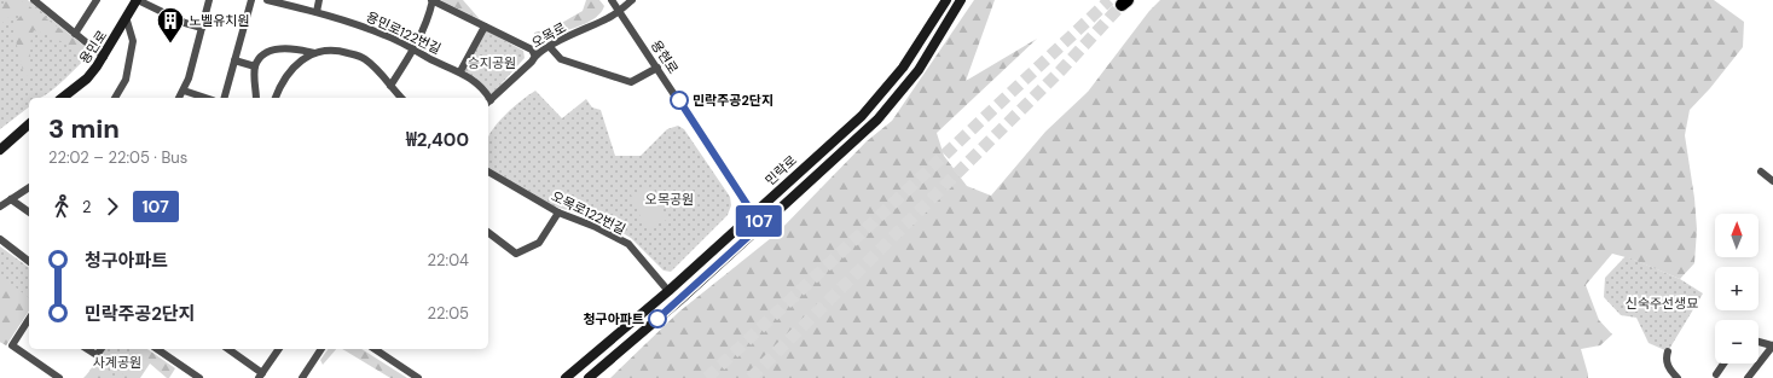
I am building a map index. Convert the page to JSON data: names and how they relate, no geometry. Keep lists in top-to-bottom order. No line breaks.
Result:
{"streets":{"main road":["용민로","민락로"],"street":["용민로122번길","오목로","용현로","오목로122번길"]},"crossings":[["오목로","용현로"],["용현로","민락로"],["민락로","오목로122번길"]],"parks":["승지공원","오목공원","신숙주선생묘","사계공원"],"places":{"building":["노벨유치원"],"other":["민락주공2단지","청구아파트"]},"lines":["bus line 107"],"north":"top","page":{"on_map":"107","heading":["3 min","22:02 – 22:05 · Bus","₩2,400"],"legs":["2","107"],"map_buttons":["+","−"],"list":[{"name":"청구아파트","value":"22:04"},{"name":"민락주공2단지","value":"22:05"}]}}
